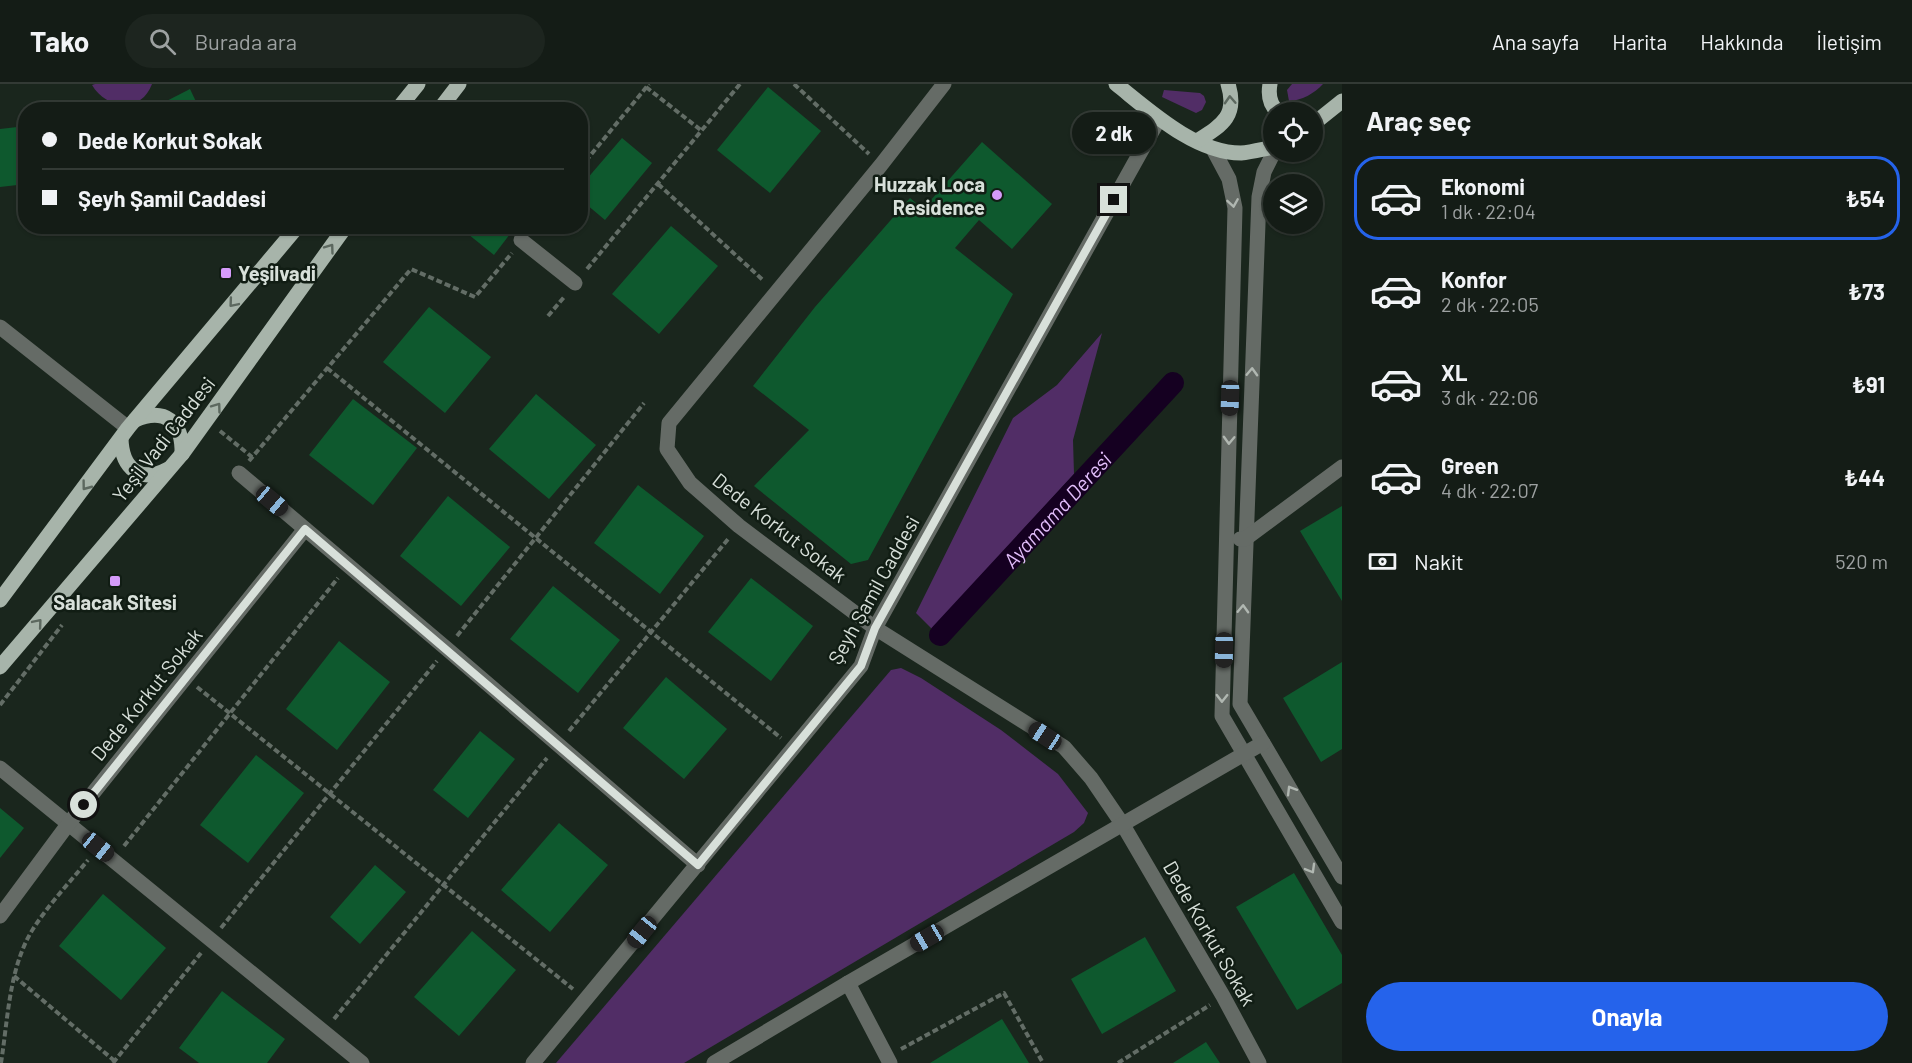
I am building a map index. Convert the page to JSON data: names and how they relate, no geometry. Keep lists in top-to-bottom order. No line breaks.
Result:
{"streets":{"main road":["Yeşil Vadi Caddesi"],"street":["Dede Korkut Sokak","Şeyh Şamil Caddesi"]},"crossings":[["Dede Korkut Sokak","Şeyh Şamil Caddesi"]],"water":["Ayamama Deresi"],"places":{"other":["Huzzak Loca Residence"],"transit":["Yeşilvadi","Salacak Sitesi"]},"page":{"header":"Tako","search":"Burada ara","nav":["Ana sayfa","Harita","Hakkında","İletişim"],"heading":"Araç seç","banner":["Dede Korkut Sokak","Şeyh Şamil Caddesi"],"bubble":"2 dk","list":[{"name":"Ekonomi","note":"1 dk · 22:04","value":"₺54"},{"name":"Konfor","note":"2 dk · 22:05","value":"₺73"},{"name":"XL","note":"3 dk · 22:06","value":"₺91"},{"name":"Green","note":"4 dk · 22:07","value":"₺44"}],"pay":["Nakit","520 m"],"buttons":"Onayla"}}
